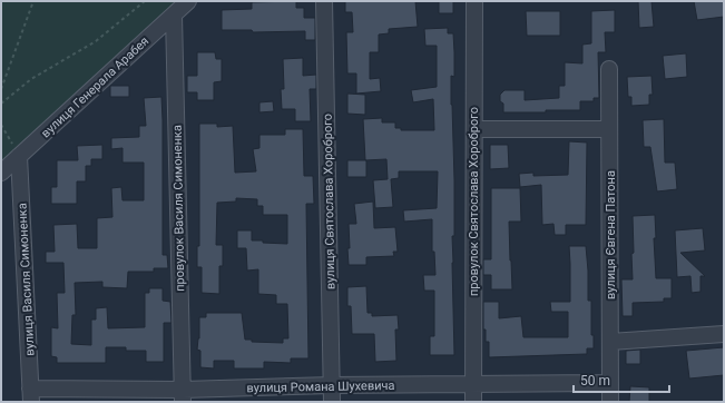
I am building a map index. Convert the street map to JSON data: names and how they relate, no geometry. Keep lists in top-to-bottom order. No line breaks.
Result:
{"streets":{"street":["вулиця Генерала Арабея","вулиця Святослава Хороброго","провулок Святослава Хороброго","провулок Василя Симоненка","вулиця Євгена Патона","вулиця Василя Симоненка","вулиця Романа Шухевича"]},"crossings":[["вулиця Генерала Арабея","провулок Василя Симоненка"],["вулиця Генерала Арабея","вулиця Василя Симоненка"],["вулиця Святослава Хороброго","вулиця Романа Шухевича"],["провулок Святослава Хороброго","вулиця Романа Шухевича"],["провулок Василя Симоненка","вулиця Романа Шухевича"],["вулиця Євгена Патона","вулиця Романа Шухевича"],["вулиця Василя Симоненка","вулиця Романа Шухевича"]],"scale_bar":"50 m"}
